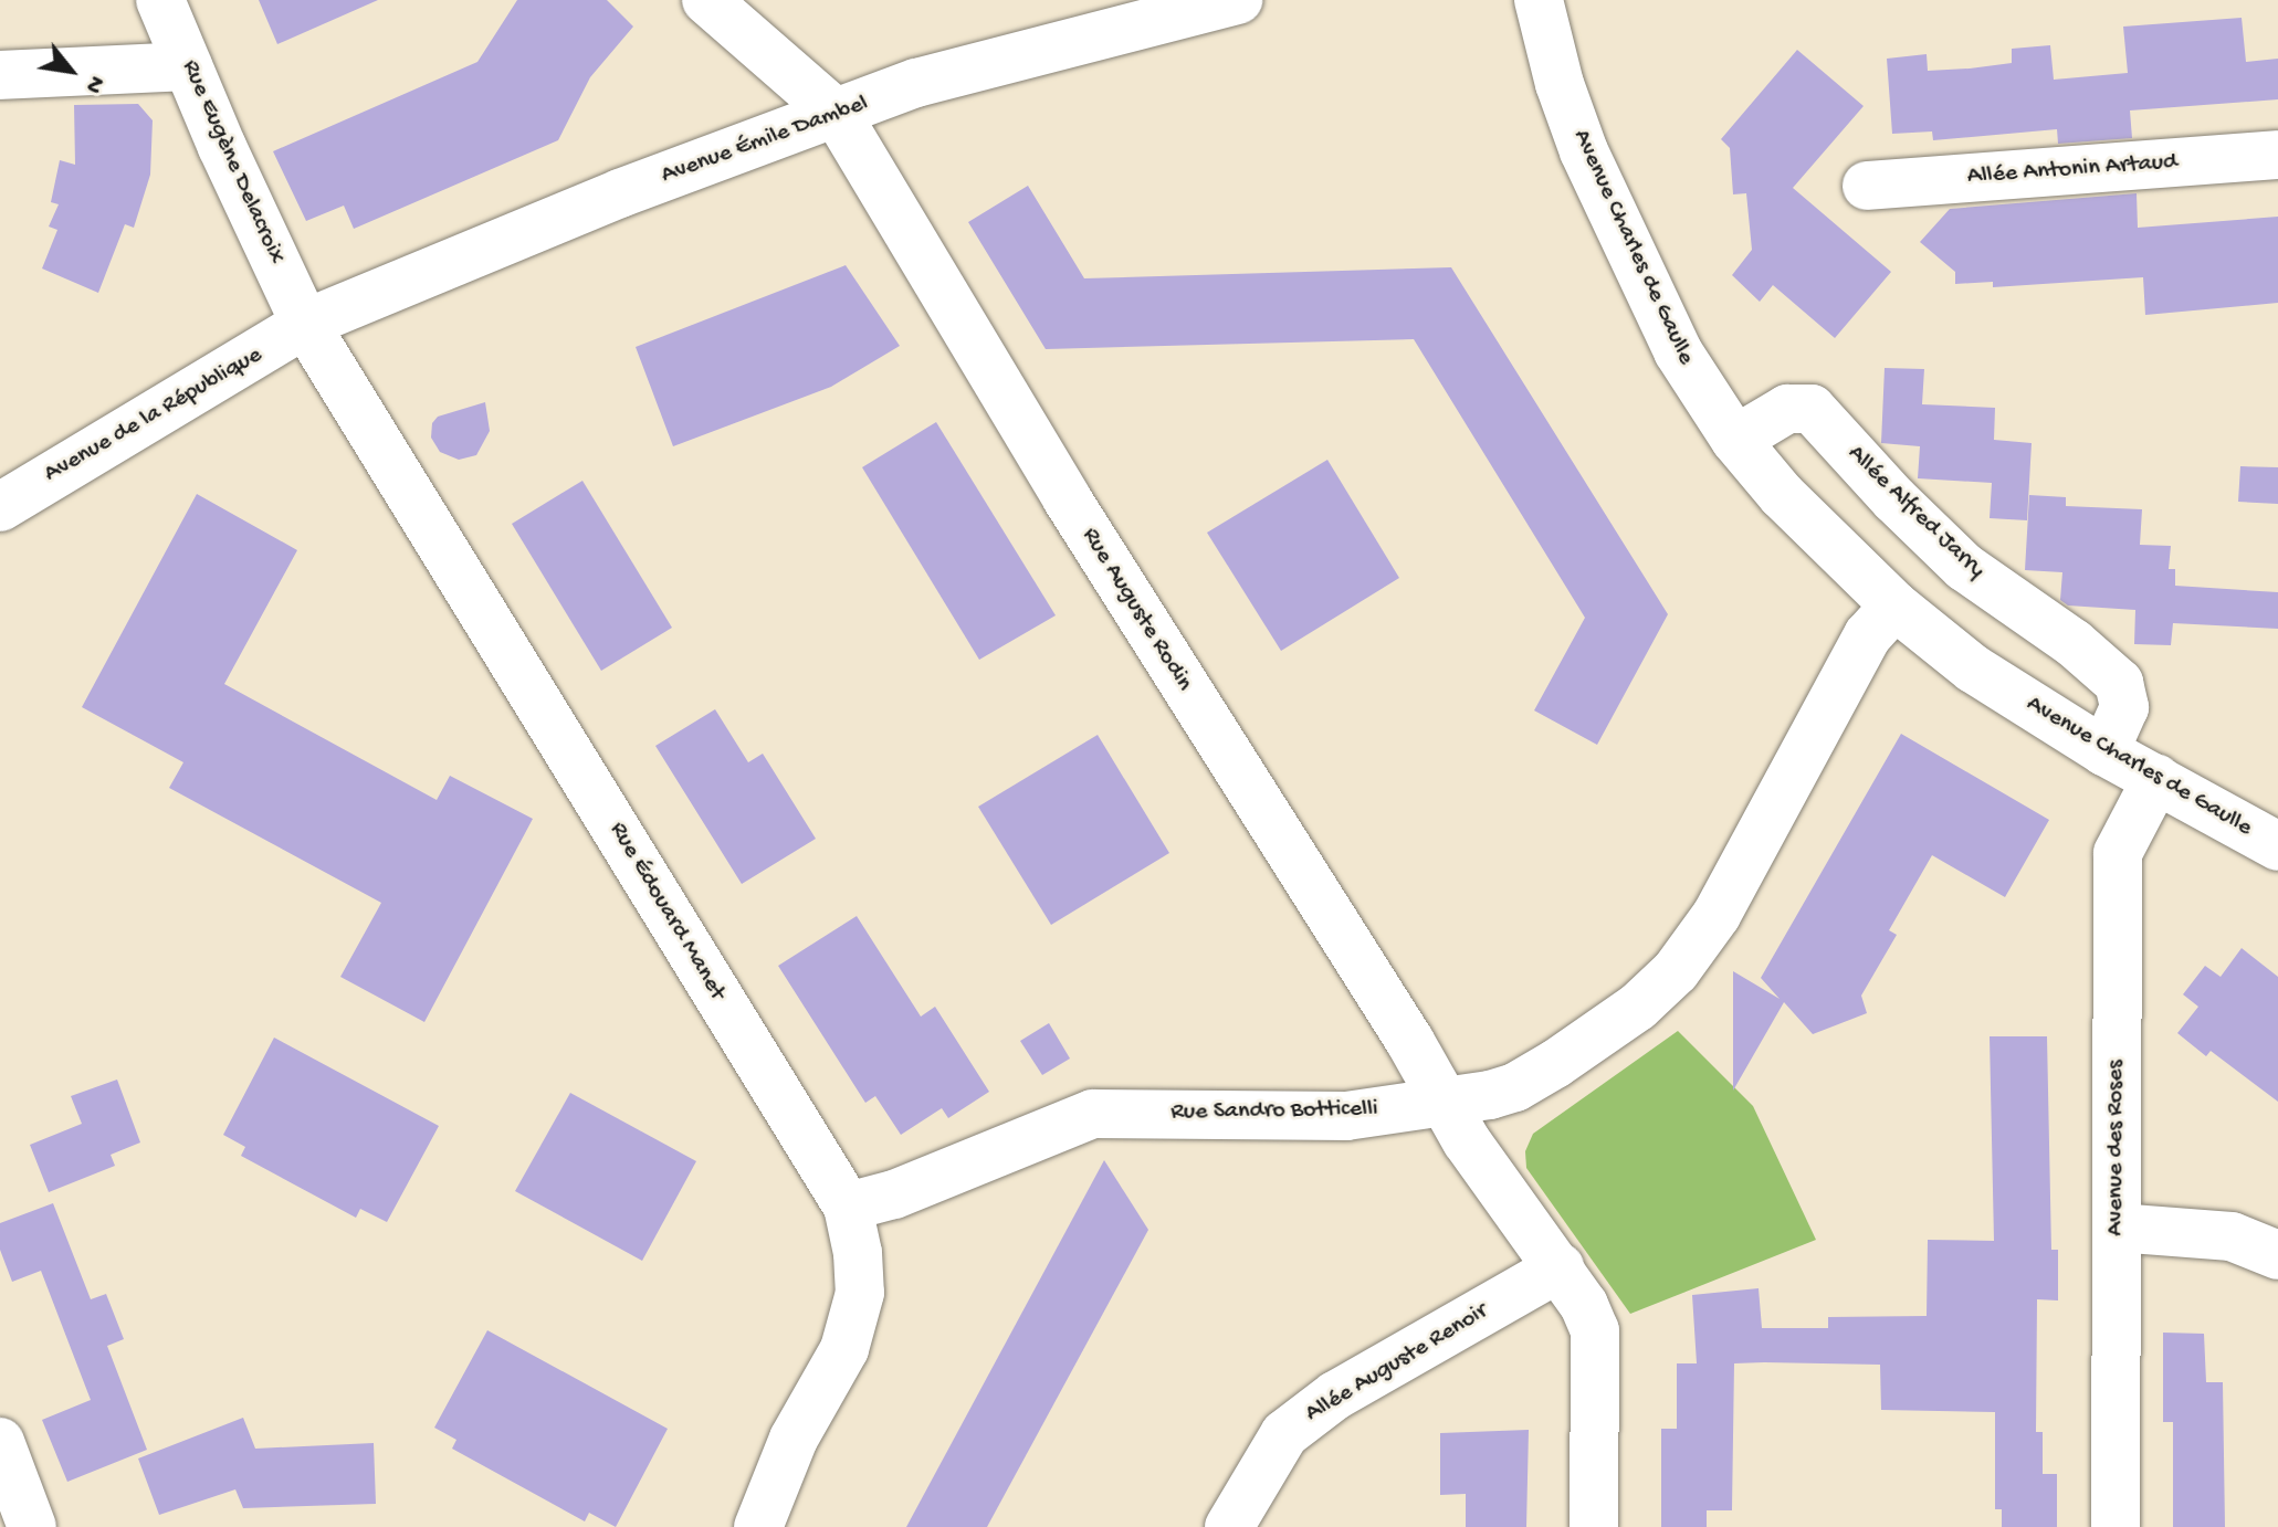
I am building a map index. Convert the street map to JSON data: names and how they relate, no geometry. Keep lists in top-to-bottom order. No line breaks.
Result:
{"streets":{"street":["Avenue Émile Dambel","Rue Eugène Delacroix","Allée Antonin Artaud","Avenue Charles de Gaulle","Avenue de la République","Allée Alfred Jarry","Rue Auguste Rodin","Rue Édouard Manet","Rue Sandro Botticelli","Avenue des Roses","Allée Auguste Renoir"]},"crossings":[["Avenue Émile Dambel","Rue Eugène Delacroix"],["Avenue Émile Dambel","Avenue de la République"],["Avenue Émile Dambel","Rue Auguste Rodin"],["Avenue Émile Dambel","Rue Édouard Manet"],["Rue Eugène Delacroix","Avenue de la République"],["Rue Eugène Delacroix","Rue Édouard Manet"],["Avenue Charles de Gaulle","Allée Alfred Jarry"],["Avenue Charles de Gaulle","Rue Sandro Botticelli"],["Avenue Charles de Gaulle","Avenue des Roses"],["Avenue de la République","Rue Édouard Manet"],["Rue Auguste Rodin","Rue Sandro Botticelli"],["Rue Auguste Rodin","Allée Auguste Renoir"],["Rue Édouard Manet","Rue Sandro Botticelli"]],"north":"bottom right"}
